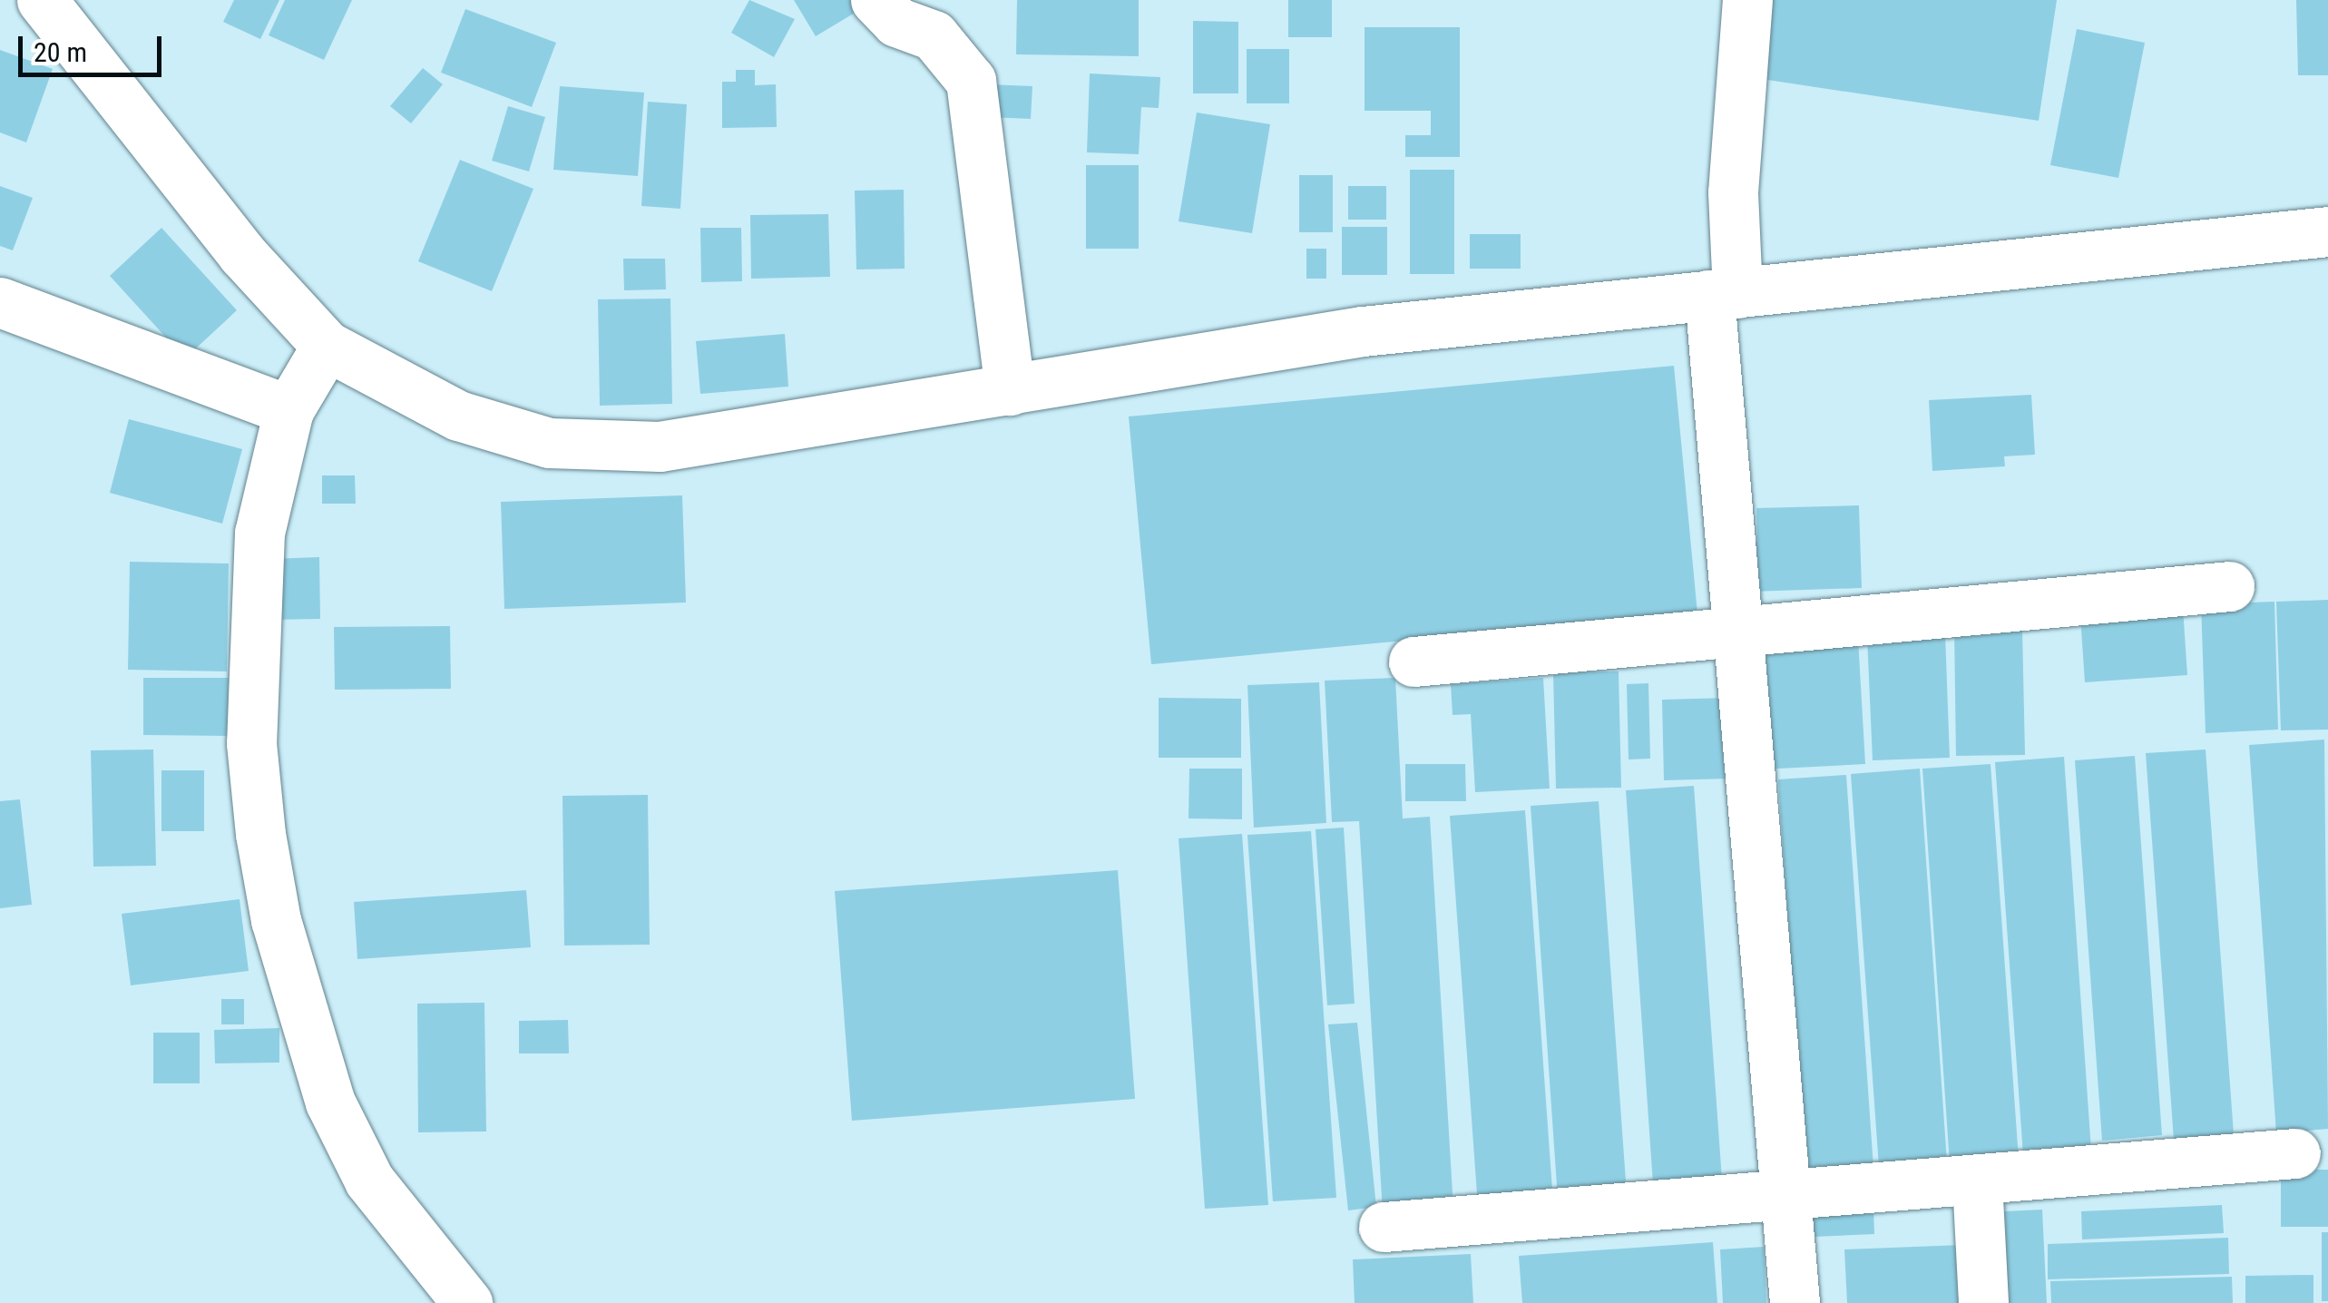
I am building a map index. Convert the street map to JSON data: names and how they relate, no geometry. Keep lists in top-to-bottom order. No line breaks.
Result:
{"scale_bar":"20 m"}
